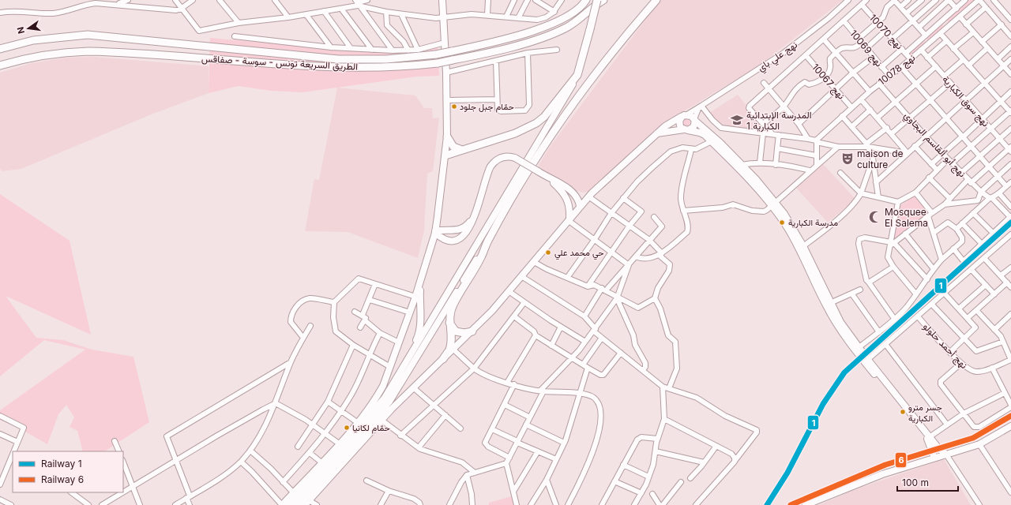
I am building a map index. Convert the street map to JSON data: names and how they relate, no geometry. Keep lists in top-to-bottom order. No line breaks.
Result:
{"streets":{"highway":["الطريق السريعة تونس - سوسة - صفاقس"],"street":["نهج 10070","نهج 10069","نهج علي باي","نهج 10078","نهج 10067","نهج سوق الكبارية","نهج أبو ألقاسم البجاوي","نهج أحمد حلولو"]},"crossings":[["نهج 10070","نهج 10078"],["نهج 10069","نهج 10078"],["نهج 10078","نهج 10067"],["نهج 10078","نهج سوق الكبارية"],["نهج 10078","نهج أبو ألقاسم البجاوي"]],"places":{"other":["حمّام جبل جلود","مدرسة الكبارية","حي محمد علي","جسر مترو الكبارية","حمّام لكانيا"],"school or university":["المدرسة الإبتدائية الكبارية 1"],"theatre":["maison de culture"],"mosque":["Mosquee El Salema"]},"lines":["rail line 1","rail line 6"],"legend":["Railway 1","Railway 6"],"scale_bar":"100 m","north":"left"}
